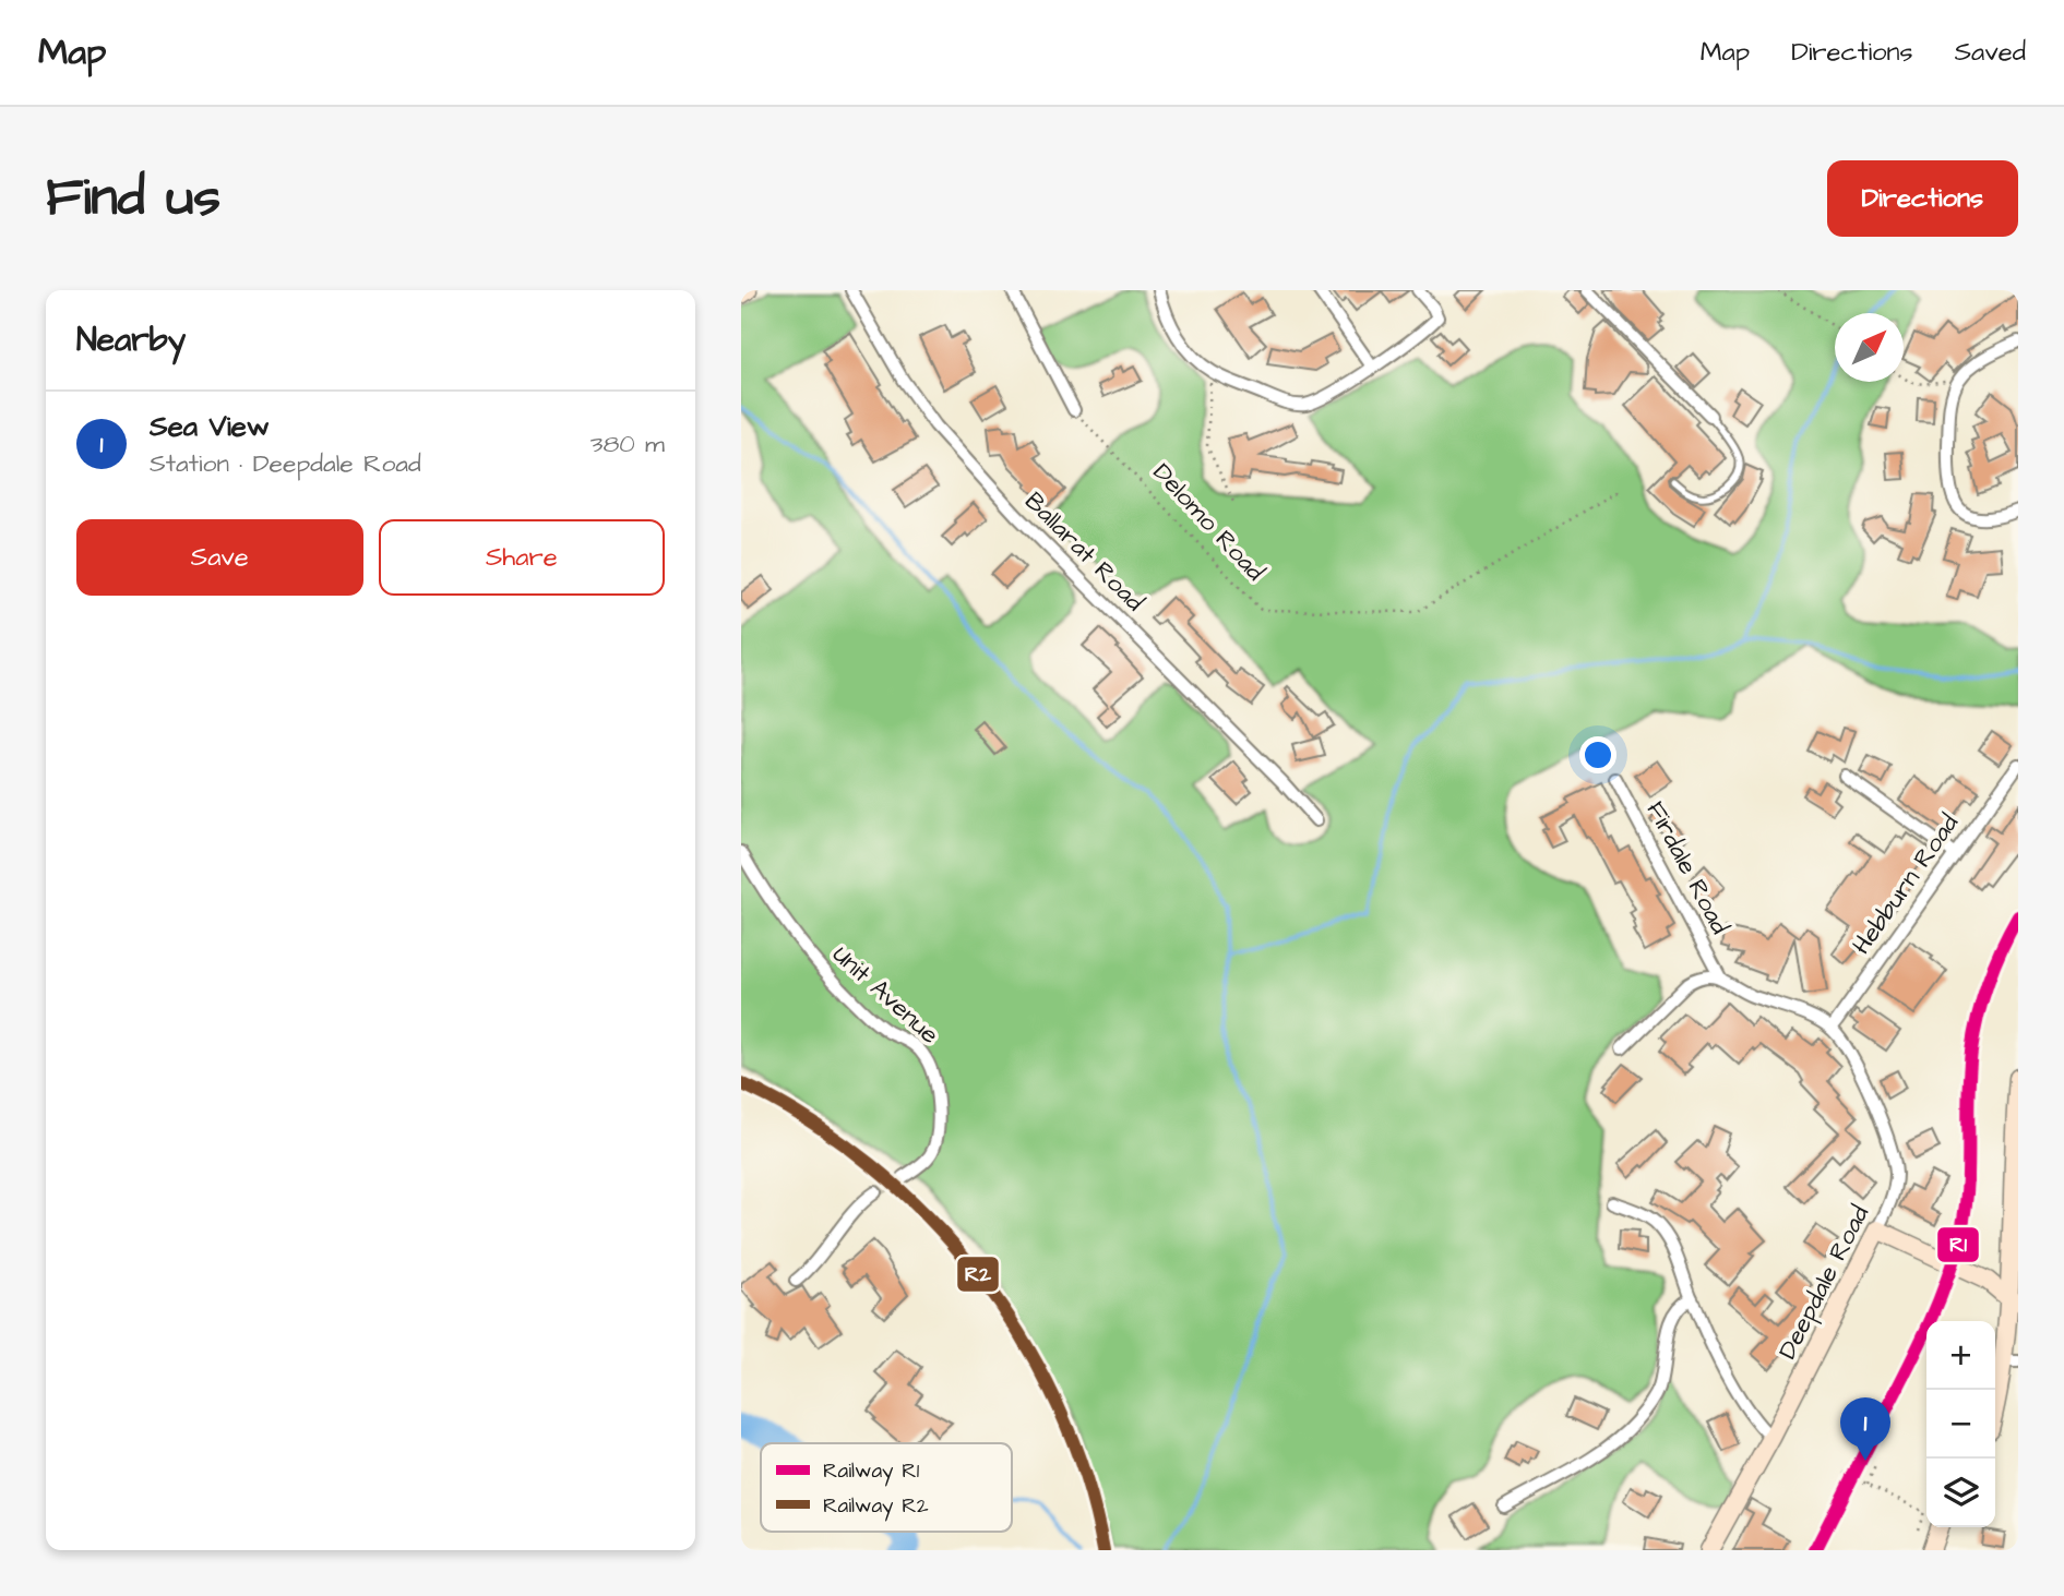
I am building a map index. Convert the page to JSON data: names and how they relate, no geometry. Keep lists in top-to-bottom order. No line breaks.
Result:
{"streets":{"street":["Ballarat Road","Firdale Road","Hebburn Road","Unit Avenue","Deepdale Road"],"path":["Delomo Road"]},"crossings":[["Hebburn Road","Deepdale Road"]],"lines":["rail line R1","rail line R2"],"legend":["Railway R1","Railway R2"],"north":"top right","page":{"header":"Map","nav":["Map","Directions","Saved"],"buttons":["Directions",["Save","Share"]],"title":"Find us","heading":"Nearby","list":[{"mark":"1","name":"Sea View","note":"Station · Deepdale Road","value":"380 m"}],"map_buttons":["+","−"],"pins":"1"}}
